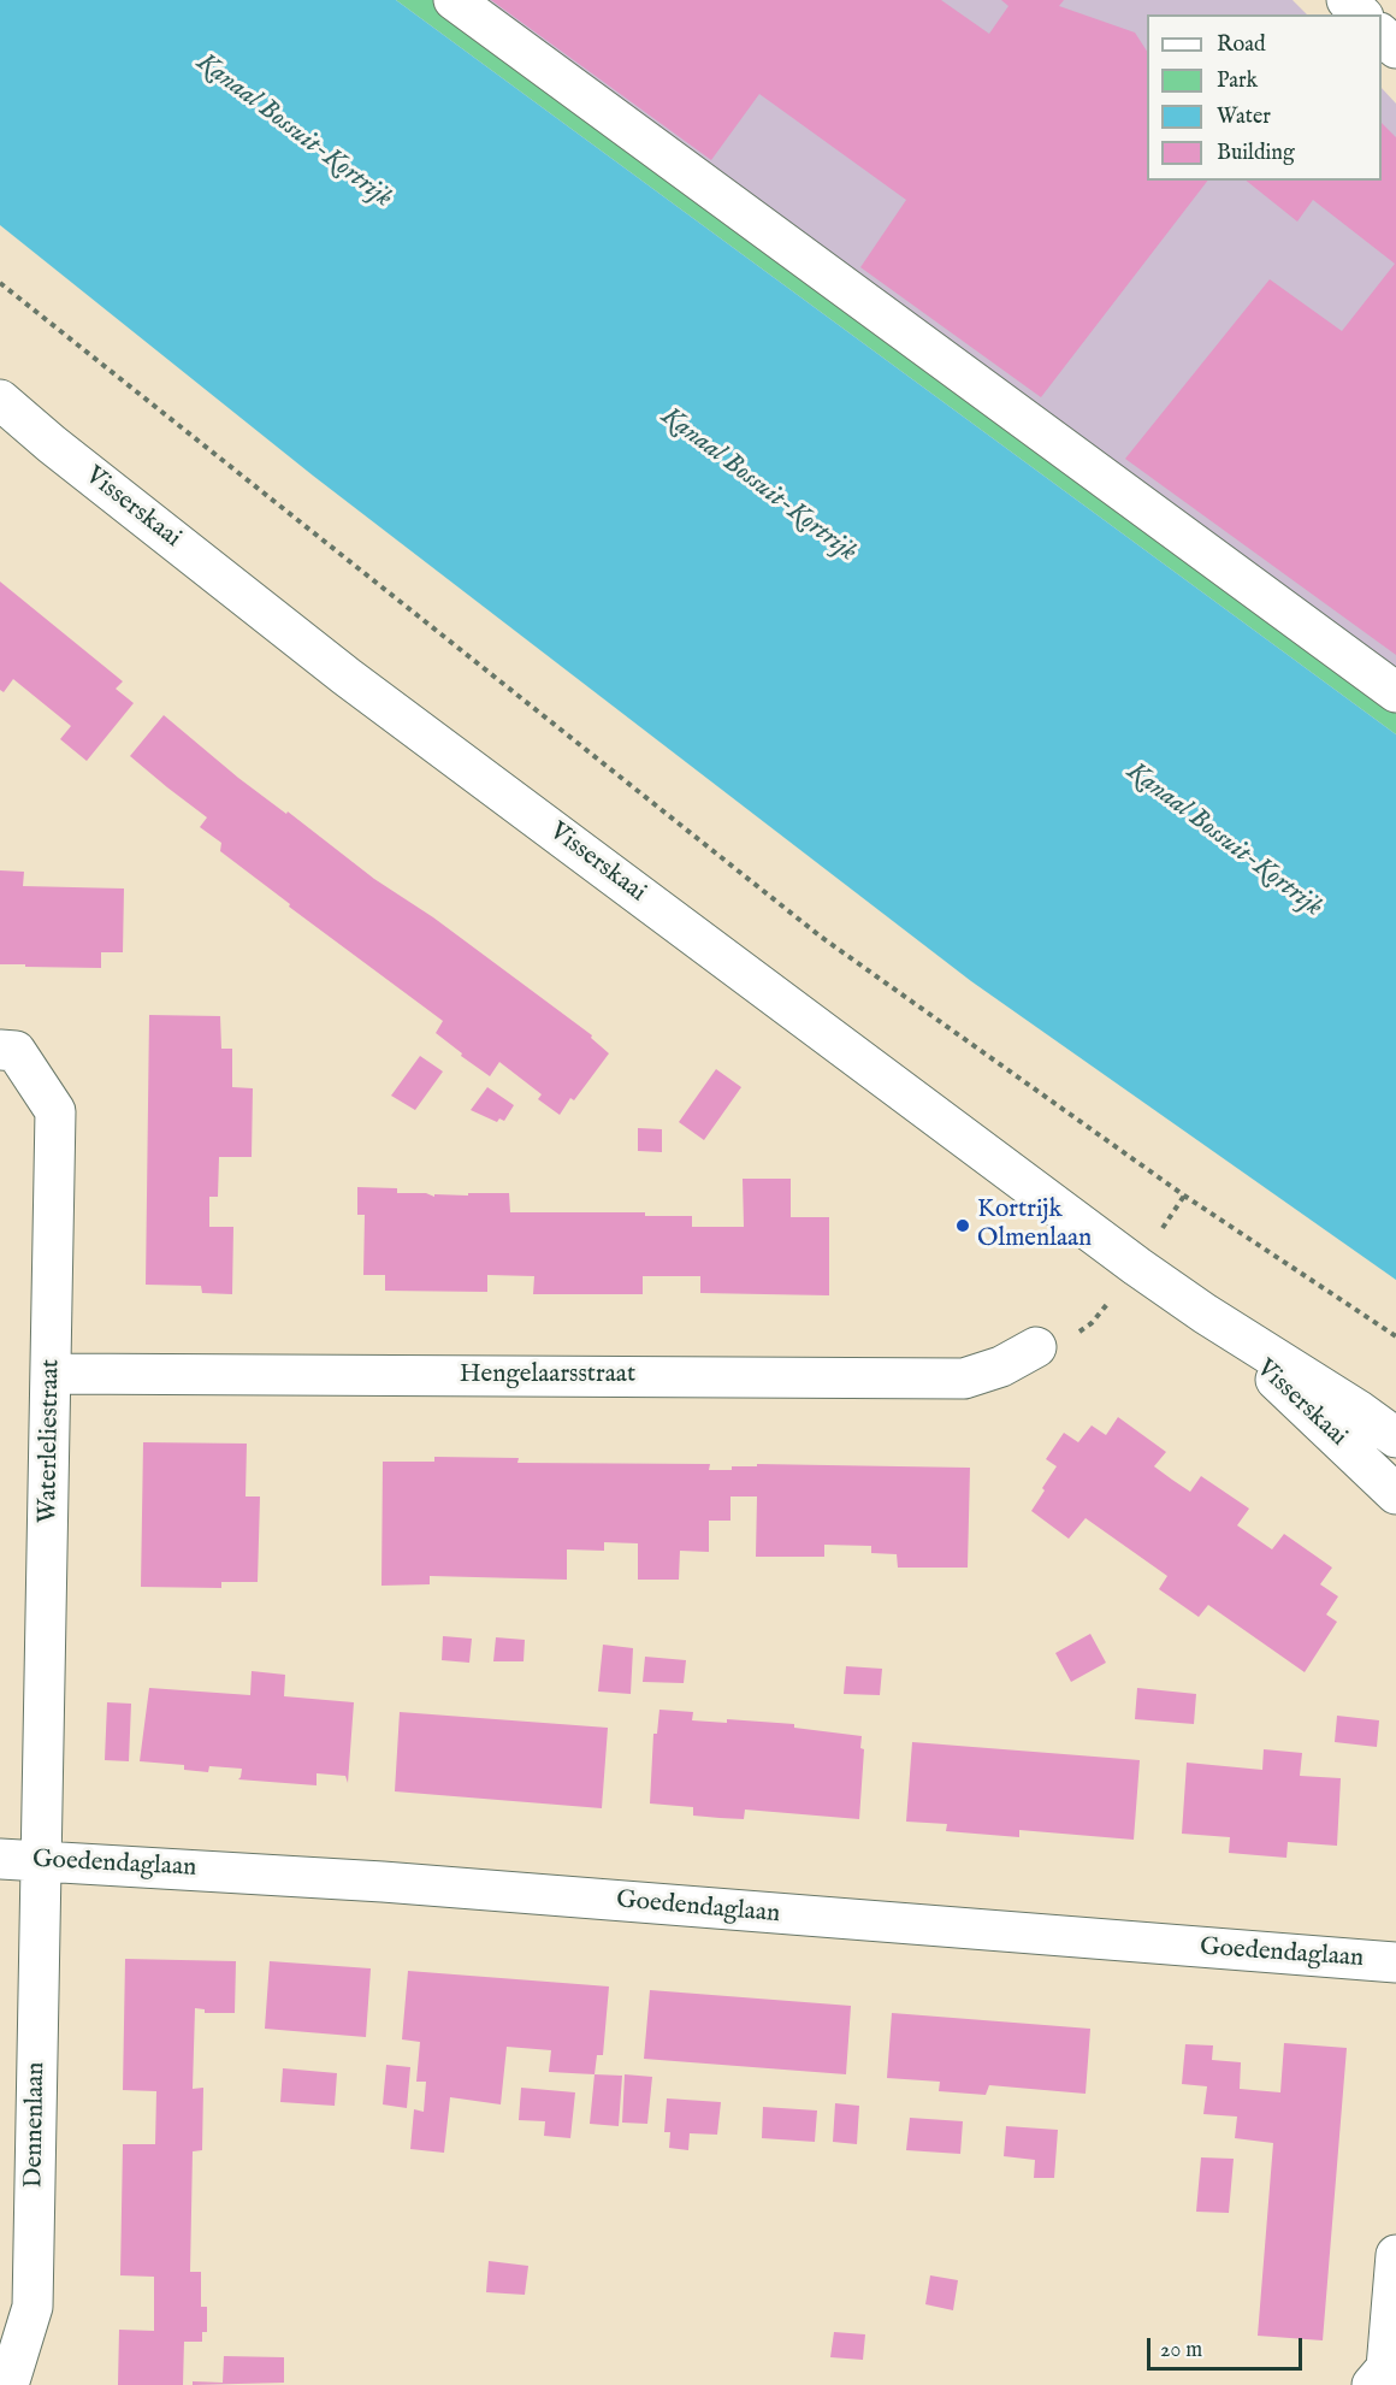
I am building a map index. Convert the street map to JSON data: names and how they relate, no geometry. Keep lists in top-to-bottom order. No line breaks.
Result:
{"streets":{"street":["Visserskaai","Hengelaarsstraat","Waterleliestraat","Goedendaglaan","Dennenlaan"]},"crossings":[["Hengelaarsstraat","Waterleliestraat"],["Waterleliestraat","Goedendaglaan"],["Waterleliestraat","Dennenlaan"],["Goedendaglaan","Dennenlaan"]],"water":["Kanaal Bossuit-Kortrijk"],"places":["Kortrijk Olmenlaan"],"legend":["Road","Park","Water","Building"],"scale_bar":"20 m"}
